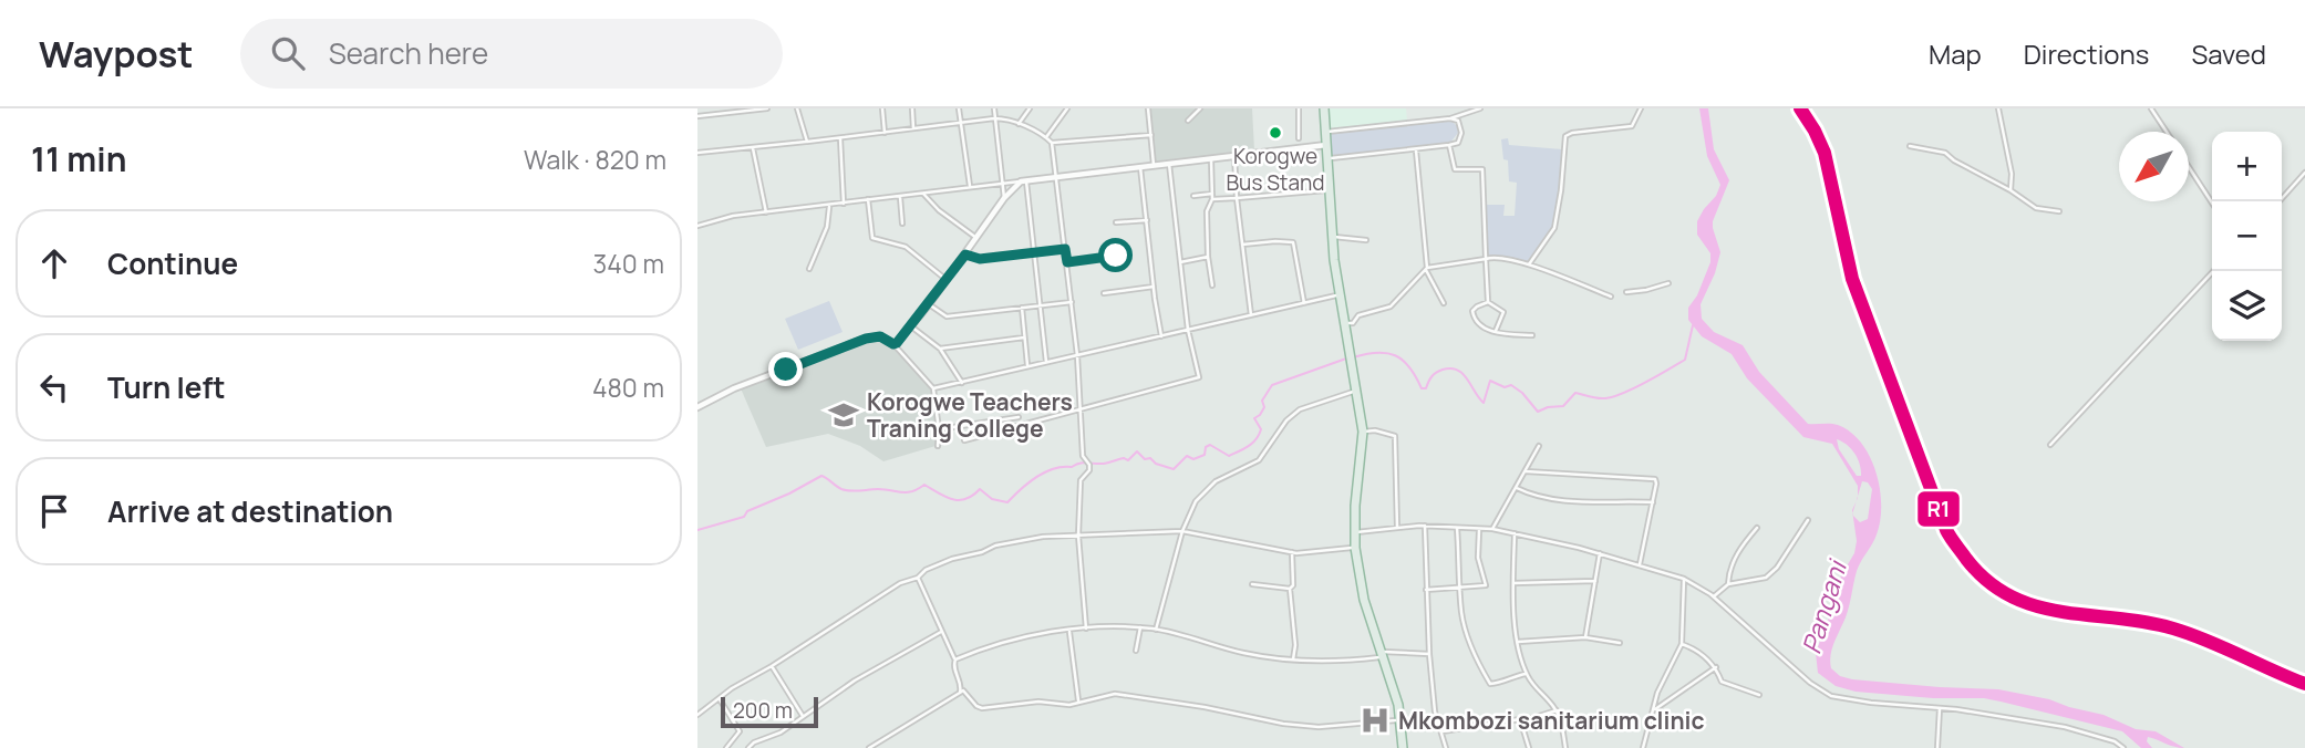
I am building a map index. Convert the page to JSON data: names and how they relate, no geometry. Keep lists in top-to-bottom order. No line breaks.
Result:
{"water":["Pangani"],"places":{"other":["Korogwe Bus Stand"],"school or university":["Korogwe Teachers Traning College"],"hospital":["Mkombozi sanitarium clinic"]},"lines":["transit line R1"],"scale_bar":"200 m","north":"bottom left","page":{"header":"Waypost","search":"Search here","nav":["Map","Directions","Saved"],"heading":["11 min","Walk · 820 m"],"map_buttons":["+","−"],"list":[["Continue","340 m"],["Turn left","480 m"],"Arrive at destination"],"scale":"200 m"}}
